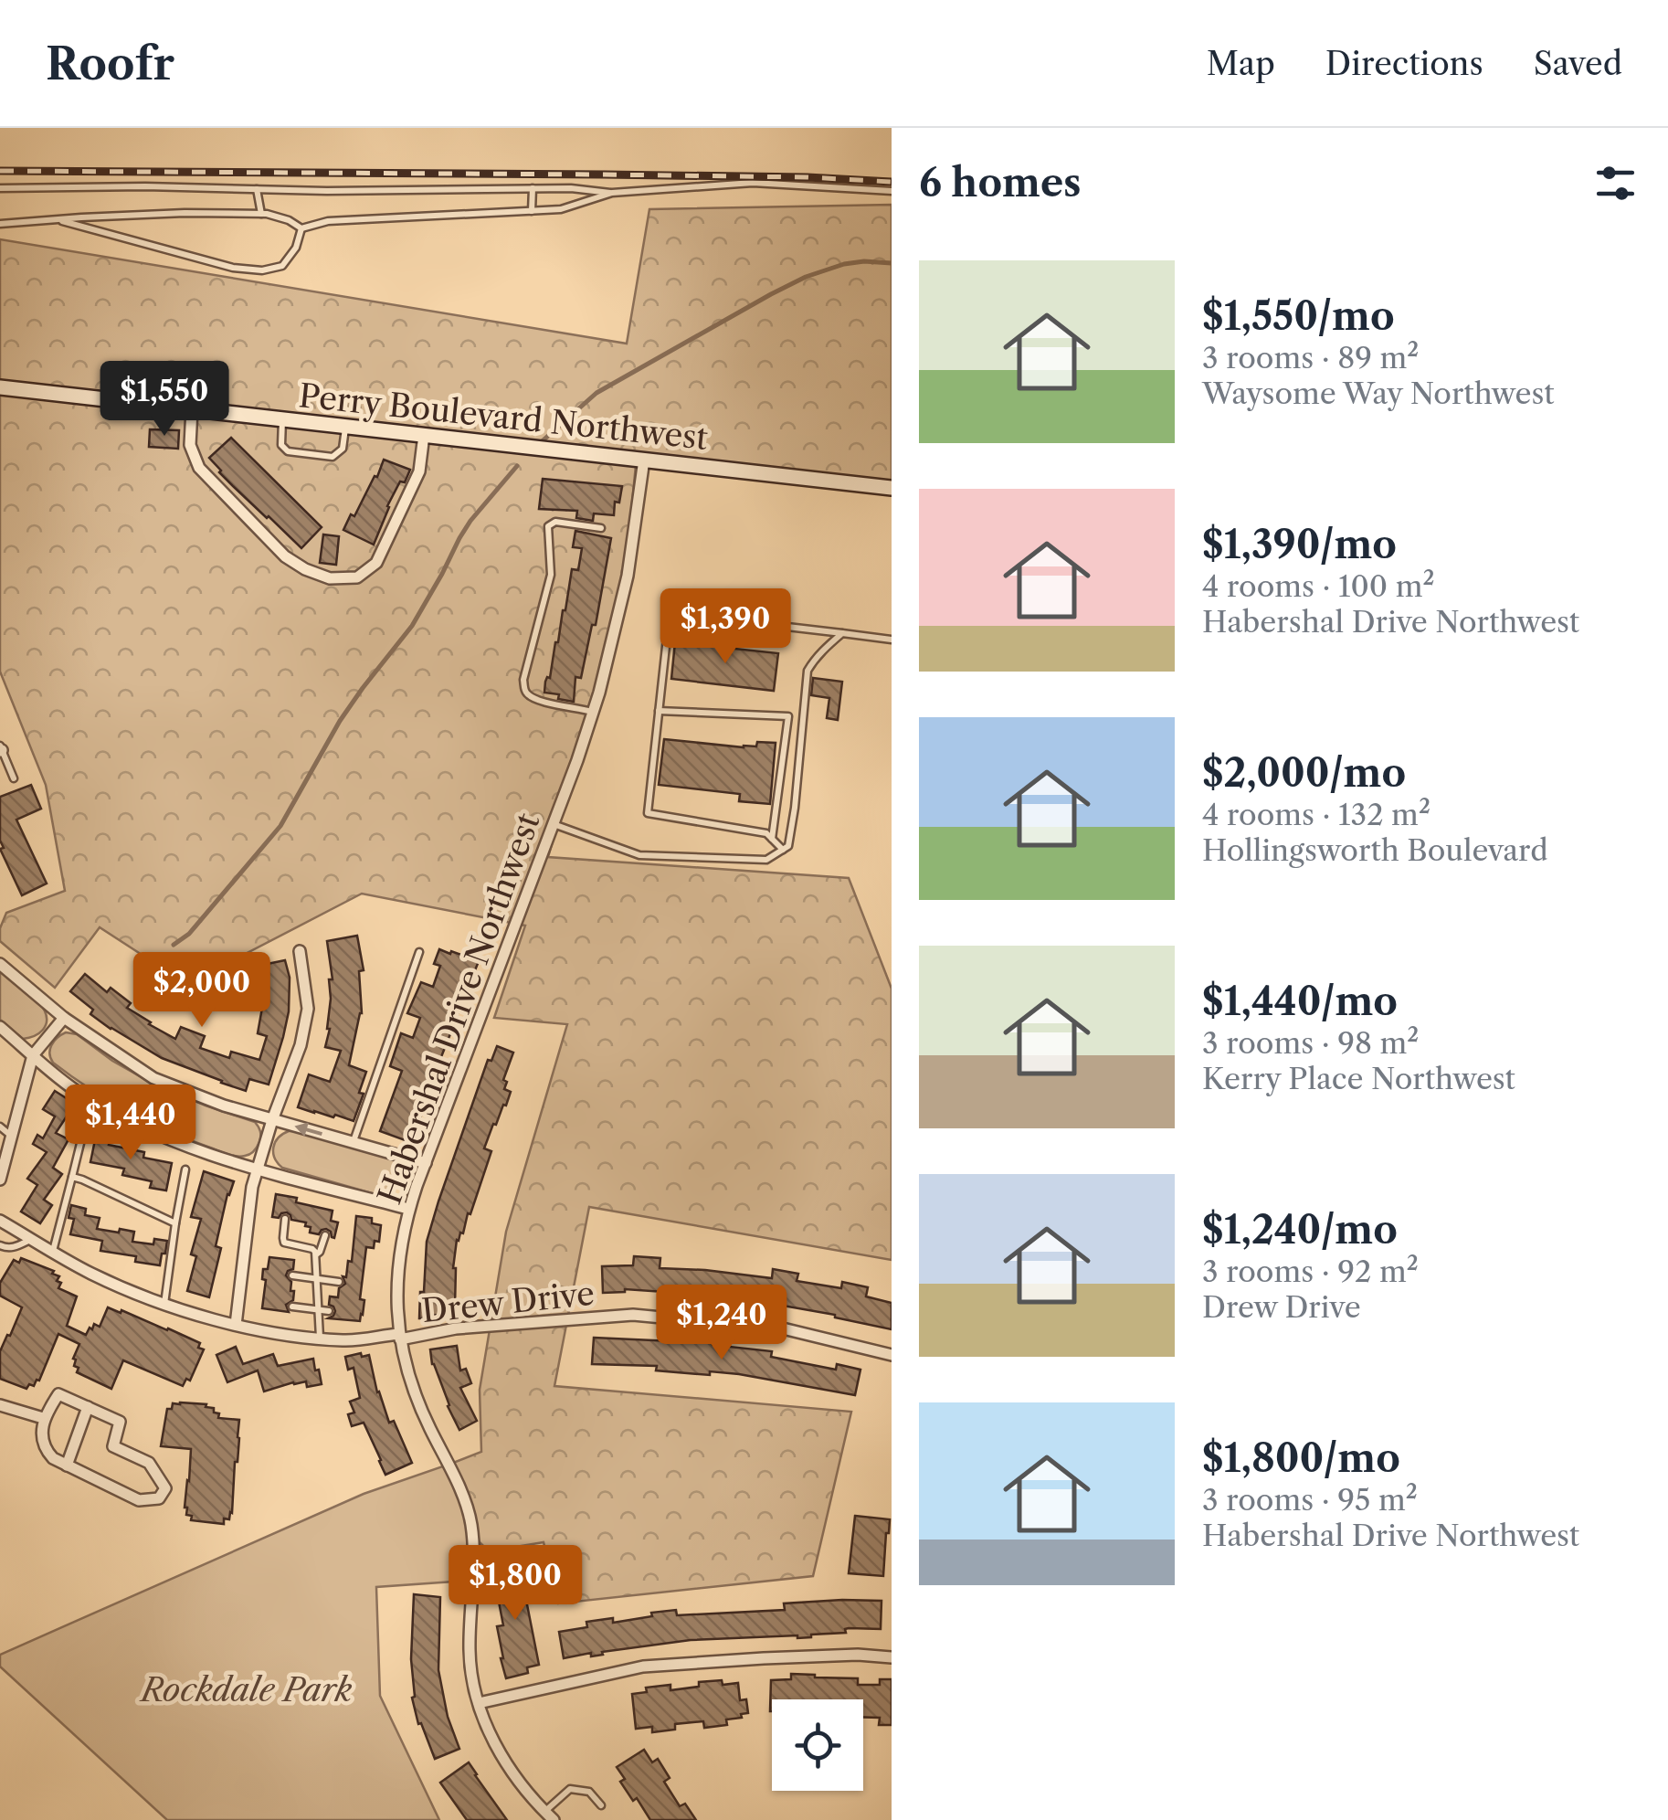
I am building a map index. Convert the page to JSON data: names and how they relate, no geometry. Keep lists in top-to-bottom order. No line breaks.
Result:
{"streets":{"street":["Perry Boulevard Northwest","Habershal Drive Northwest","Drew Drive"]},"crossings":[["Perry Boulevard Northwest","Habershal Drive Northwest"],["Habershal Drive Northwest","Drew Drive"]],"parks":["Rockdale Park"],"page":{"header":"Roofr","nav":["Map","Directions","Saved"],"heading":"6 homes","list":[{"name":"$1,550/mo","note":"3 rooms · 89 m² · Waysome Way Northwest"},{"name":"$1,390/mo","note":"4 rooms · 100 m² · Habershal Drive Northwest"},{"name":"$2,000/mo","note":"4 rooms · 132 m² · Hollingsworth Boulevard"},{"name":"$1,440/mo","note":"3 rooms · 98 m² · Kerry Place Northwest"},{"name":"$1,240/mo","note":"3 rooms · 92 m² · Drew Drive"},{"name":"$1,800/mo","note":"3 rooms · 95 m² · Habershal Drive Northwest"}],"price":["$1,550","$1,390","$2,000","$1,440","$1,240","$1,800"]}}
